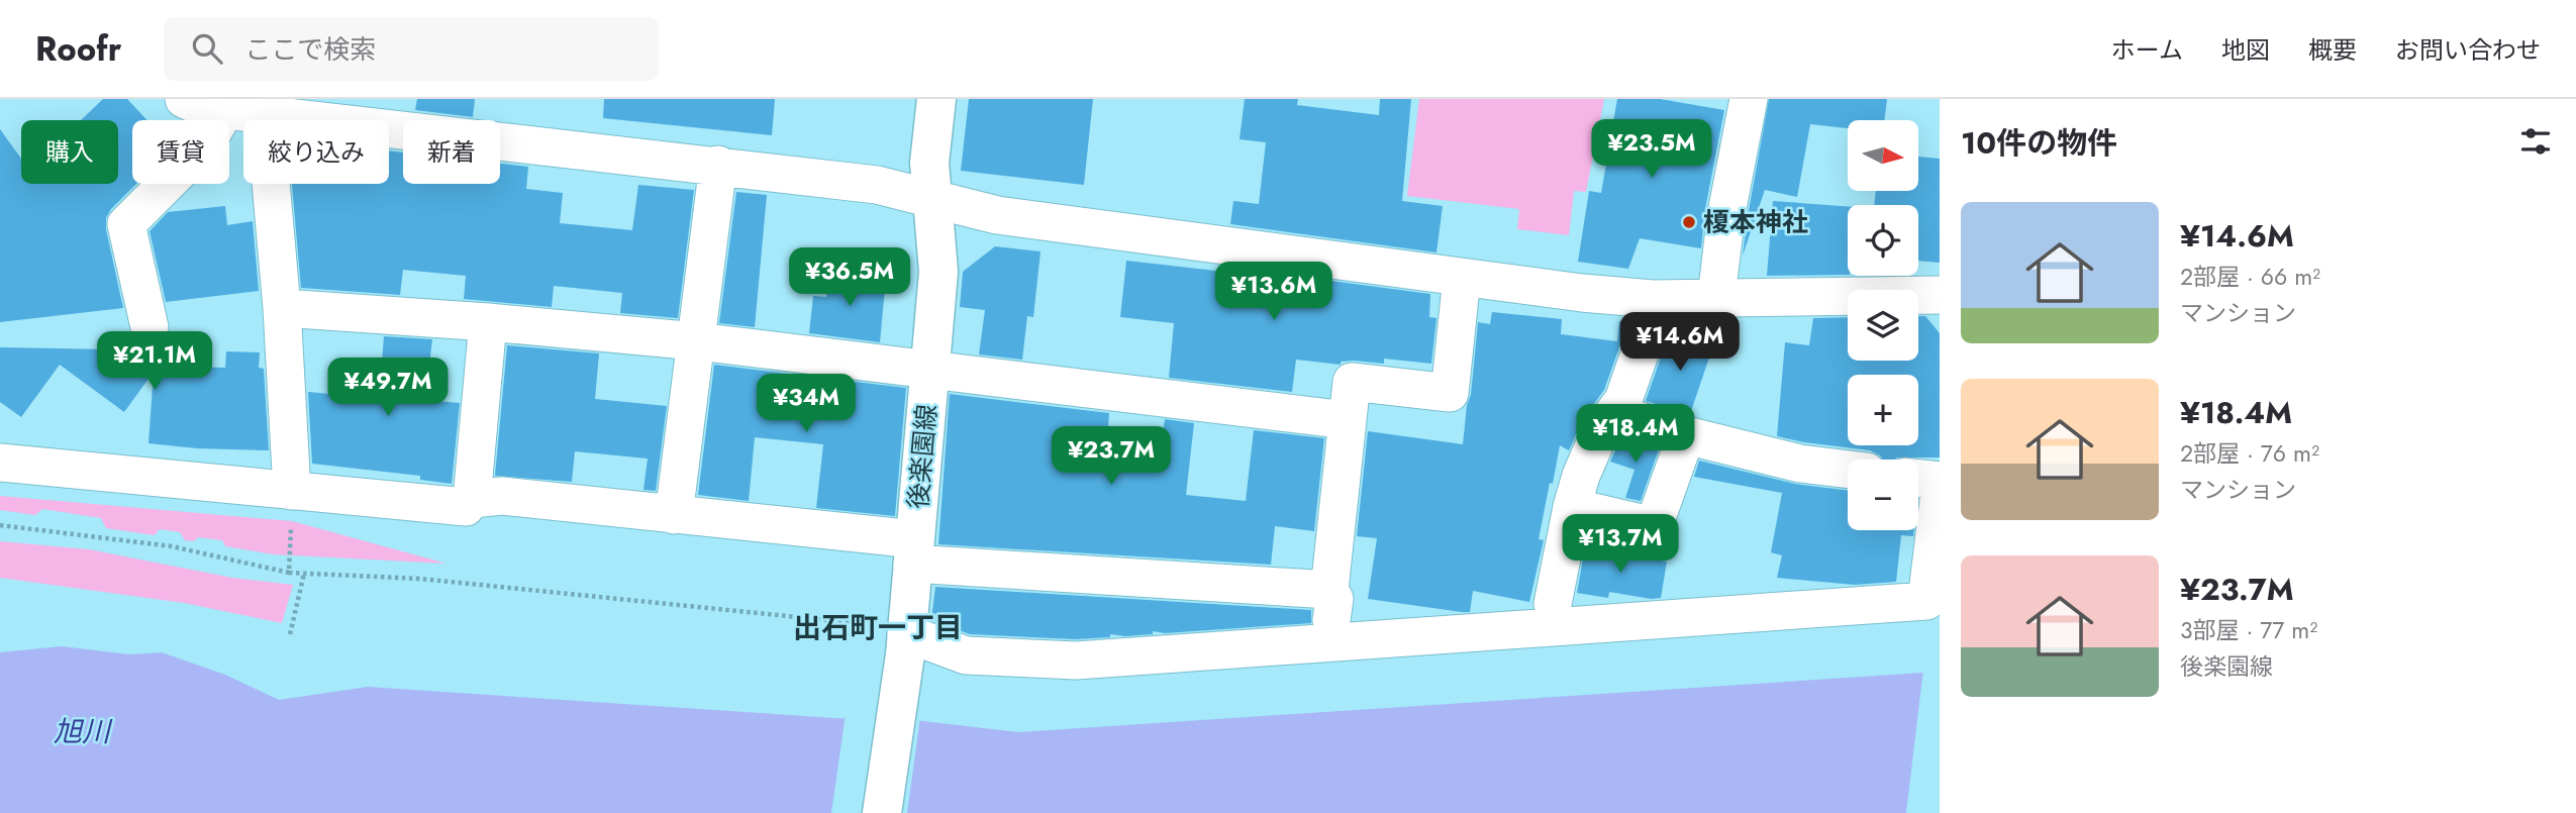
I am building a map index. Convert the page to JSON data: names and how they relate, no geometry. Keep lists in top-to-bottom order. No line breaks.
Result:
{"streets":{"main road":["後楽園線"]},"districts":["出石町一丁目"],"water":["旭川"],"places":["榎本神社"],"north":"right","page":{"header":"Roofr","search":"ここで検索","nav":["ホーム","地図","概要","お問い合わせ"],"heading":"10件の物件","price":["¥23.5M","¥36.5M","¥13.6M","¥14.6M","¥21.1M","¥49.7M","¥34M","¥18.4M","¥23.7M","¥13.7M"],"map_buttons":["+","−"],"chip":["購入","賃貸","絞り込み","新着"],"list":[{"name":"¥14.6M","note":"2部屋 · 66 m² · マンション"},{"name":"¥18.4M","note":"2部屋 · 76 m² · マンション"},{"name":"¥23.7M","note":"3部屋 · 77 m² · 後楽園線"}]}}
